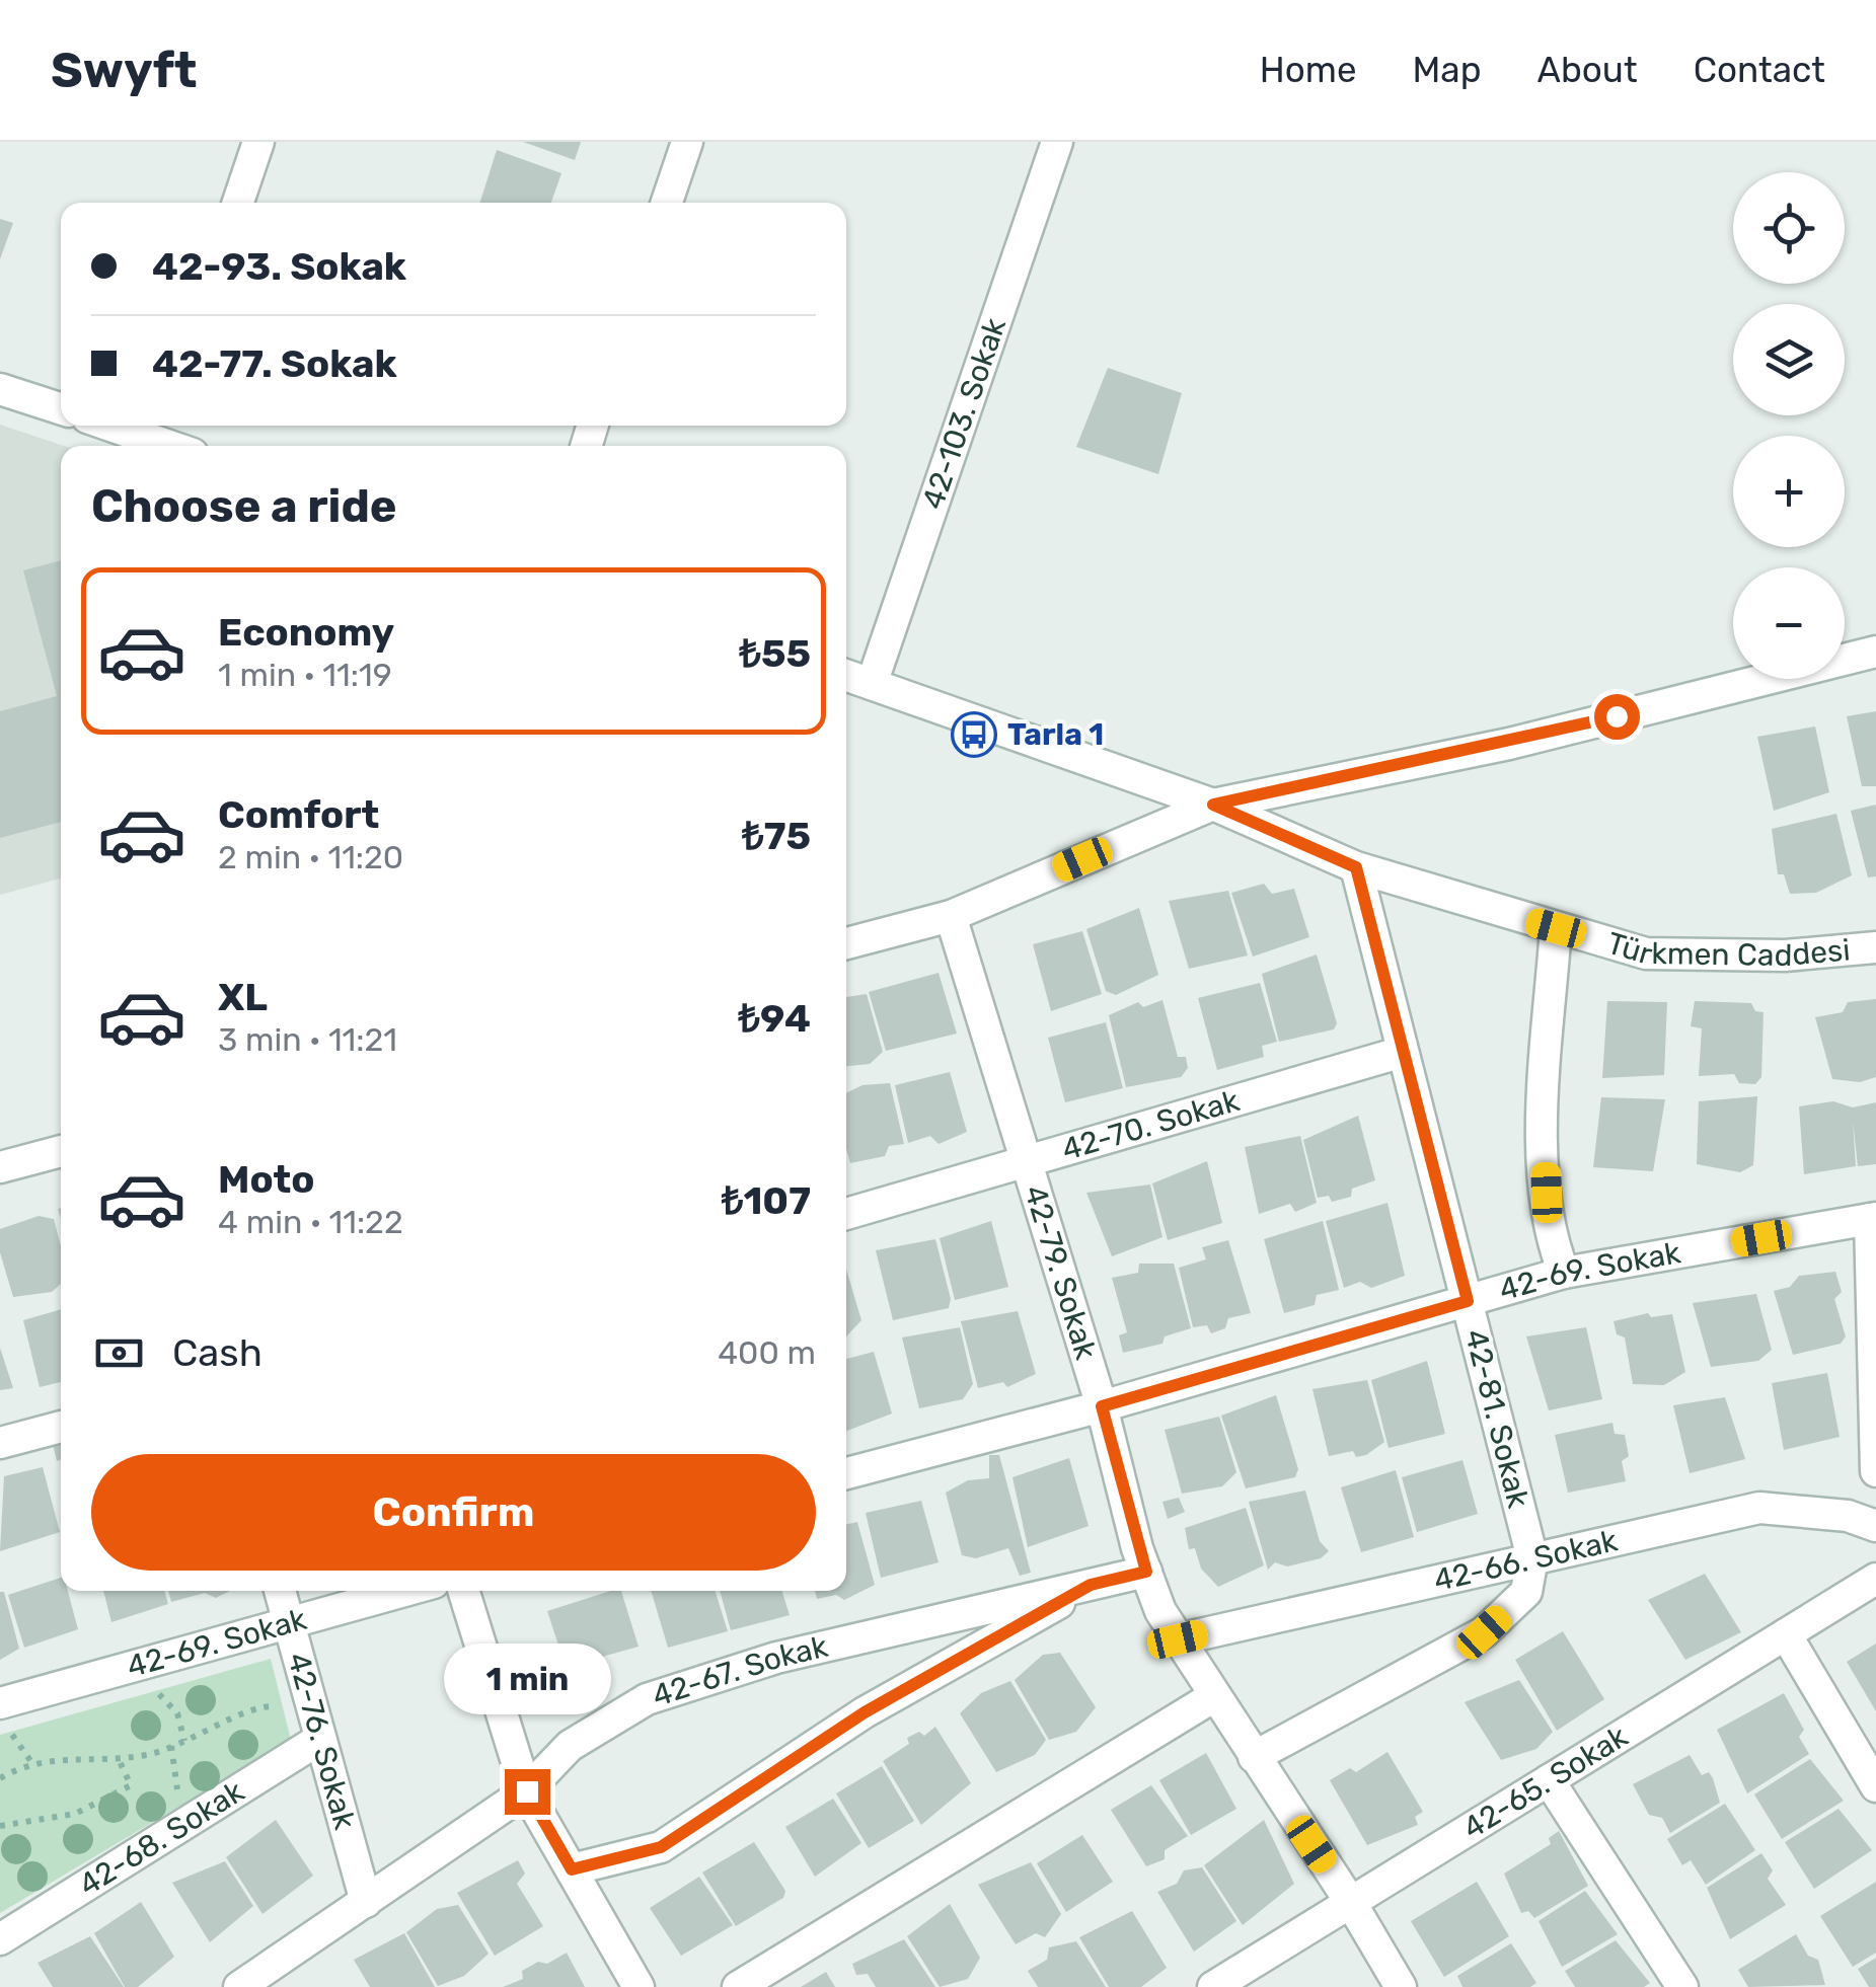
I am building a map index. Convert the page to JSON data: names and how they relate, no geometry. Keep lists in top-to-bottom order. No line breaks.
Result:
{"streets":{"street":["42-103. Sokak","Türkmen Caddesi","42-70. Sokak","42-79. Sokak","42-69. Sokak","42-81. Sokak","42-66. Sokak","42-67. Sokak","42-76. Sokak","42-65. Sokak","42-68. Sokak"]},"crossings":[["42-103. Sokak","Türkmen Caddesi"],["Türkmen Caddesi","42-81. Sokak"],["42-70. Sokak","42-79. Sokak"],["42-70. Sokak","42-81. Sokak"],["42-79. Sokak","42-69. Sokak"],["42-79. Sokak","42-66. Sokak"],["42-79. Sokak","42-67. Sokak"],["42-79. Sokak","42-65. Sokak"],["42-69. Sokak","42-81. Sokak"],["42-69. Sokak","42-76. Sokak"],["42-81. Sokak","42-66. Sokak"],["42-67. Sokak","42-76. Sokak"],["42-76. Sokak","42-68. Sokak"]],"places":{"bus stop":["Tarla 1"]},"page":{"header":"Swyft","nav":["Home","Map","About","Contact"],"map_buttons":["+","−"],"banner":["42-93. Sokak","42-77. Sokak"],"heading":"Choose a ride","list":[{"name":"Economy","note":"1 min · 11:19","value":"₺55"},{"name":"Comfort","note":"2 min · 11:20","value":"₺75"},{"name":"XL","note":"3 min · 11:21","value":"₺94"},{"name":"Moto","note":"4 min · 11:22","value":"₺107"}],"pay":["Cash","400 m"],"buttons":"Confirm","bubble":"1 min"}}
